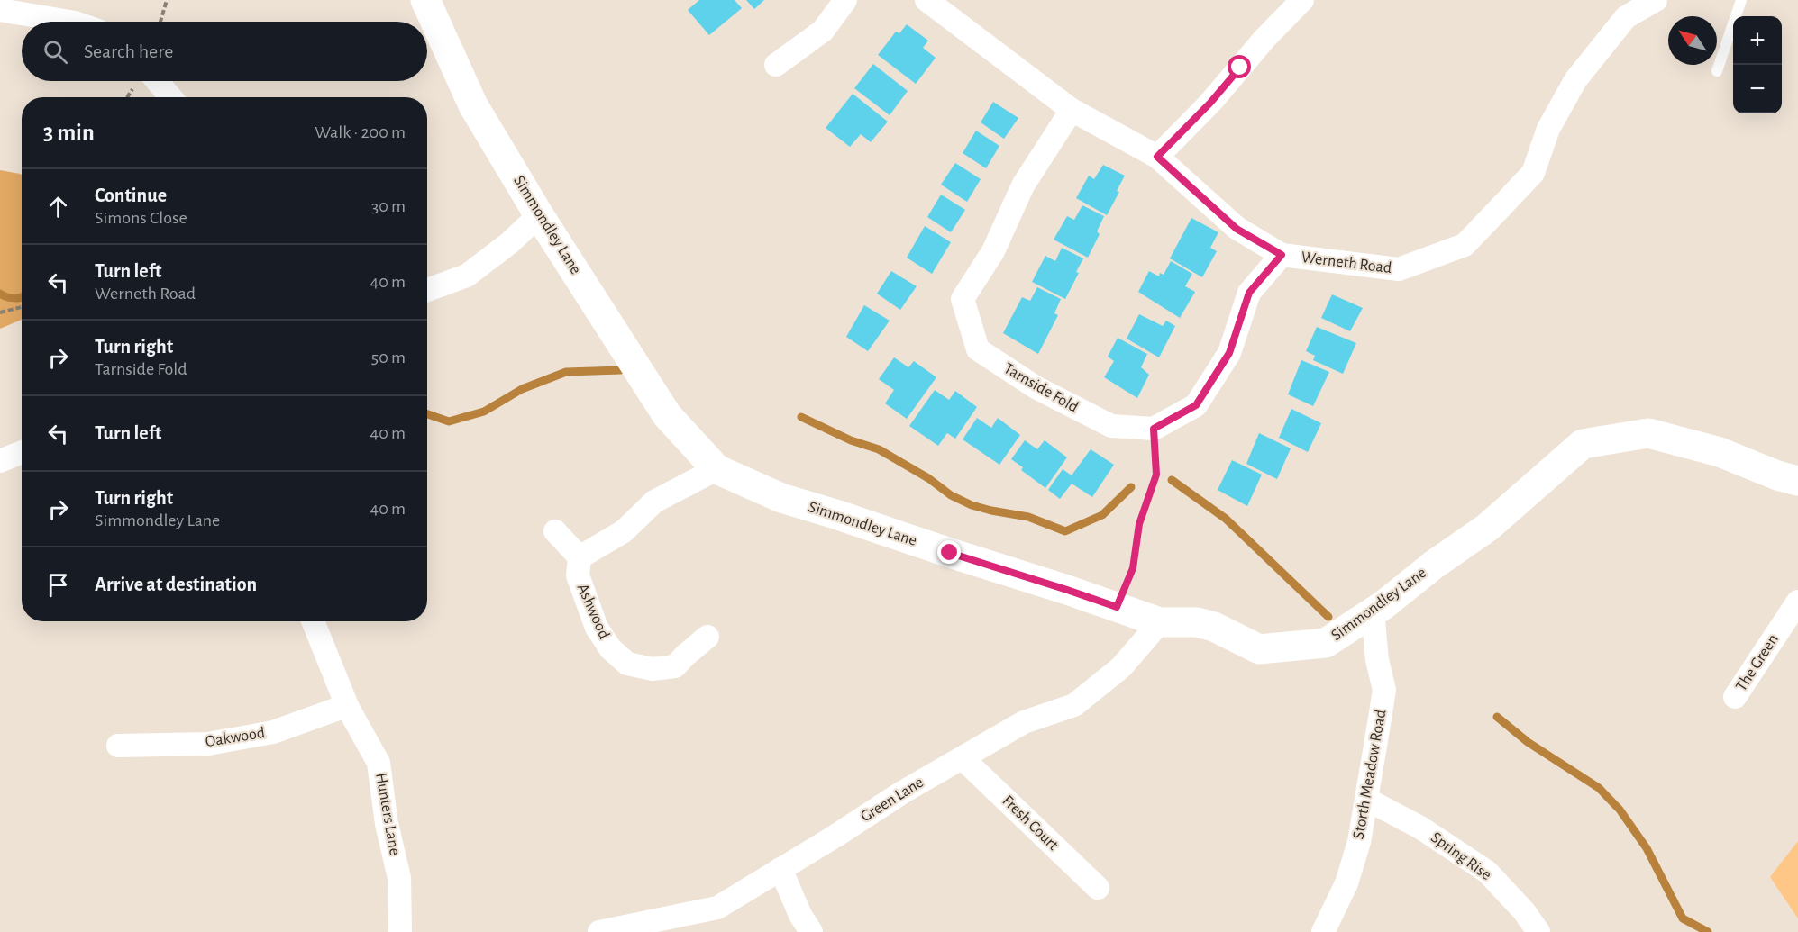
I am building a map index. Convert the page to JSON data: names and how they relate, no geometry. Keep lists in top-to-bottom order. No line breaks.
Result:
{"streets":{"street":["Simmondley Lane","Werneth Road","Tarnside Fold","Ashwood","The Green","Oakwood","Storth Meadow Road","Green Lane","Hunters Lane","Fresh Court","Spring Rise"]},"crossings":[["Simmondley Lane","Storth Meadow Road"],["Simmondley Lane","Green Lane"],["Werneth Road","Tarnside Fold"],["Oakwood","Hunters Lane"],["Storth Meadow Road","Spring Rise"],["Green Lane","Fresh Court"]],"north":"top left","page":{"map_buttons":["+","−"],"search":"Search here","heading":["3 min","Walk · 200 m"],"list":[["Continue","Simons Close","30 m"],["Turn left","Werneth Road","40 m"],["Turn right","Tarnside Fold","50 m"],["Turn left","40 m"],["Turn right","Simmondley Lane","40 m"],"Arrive at destination"]}}
